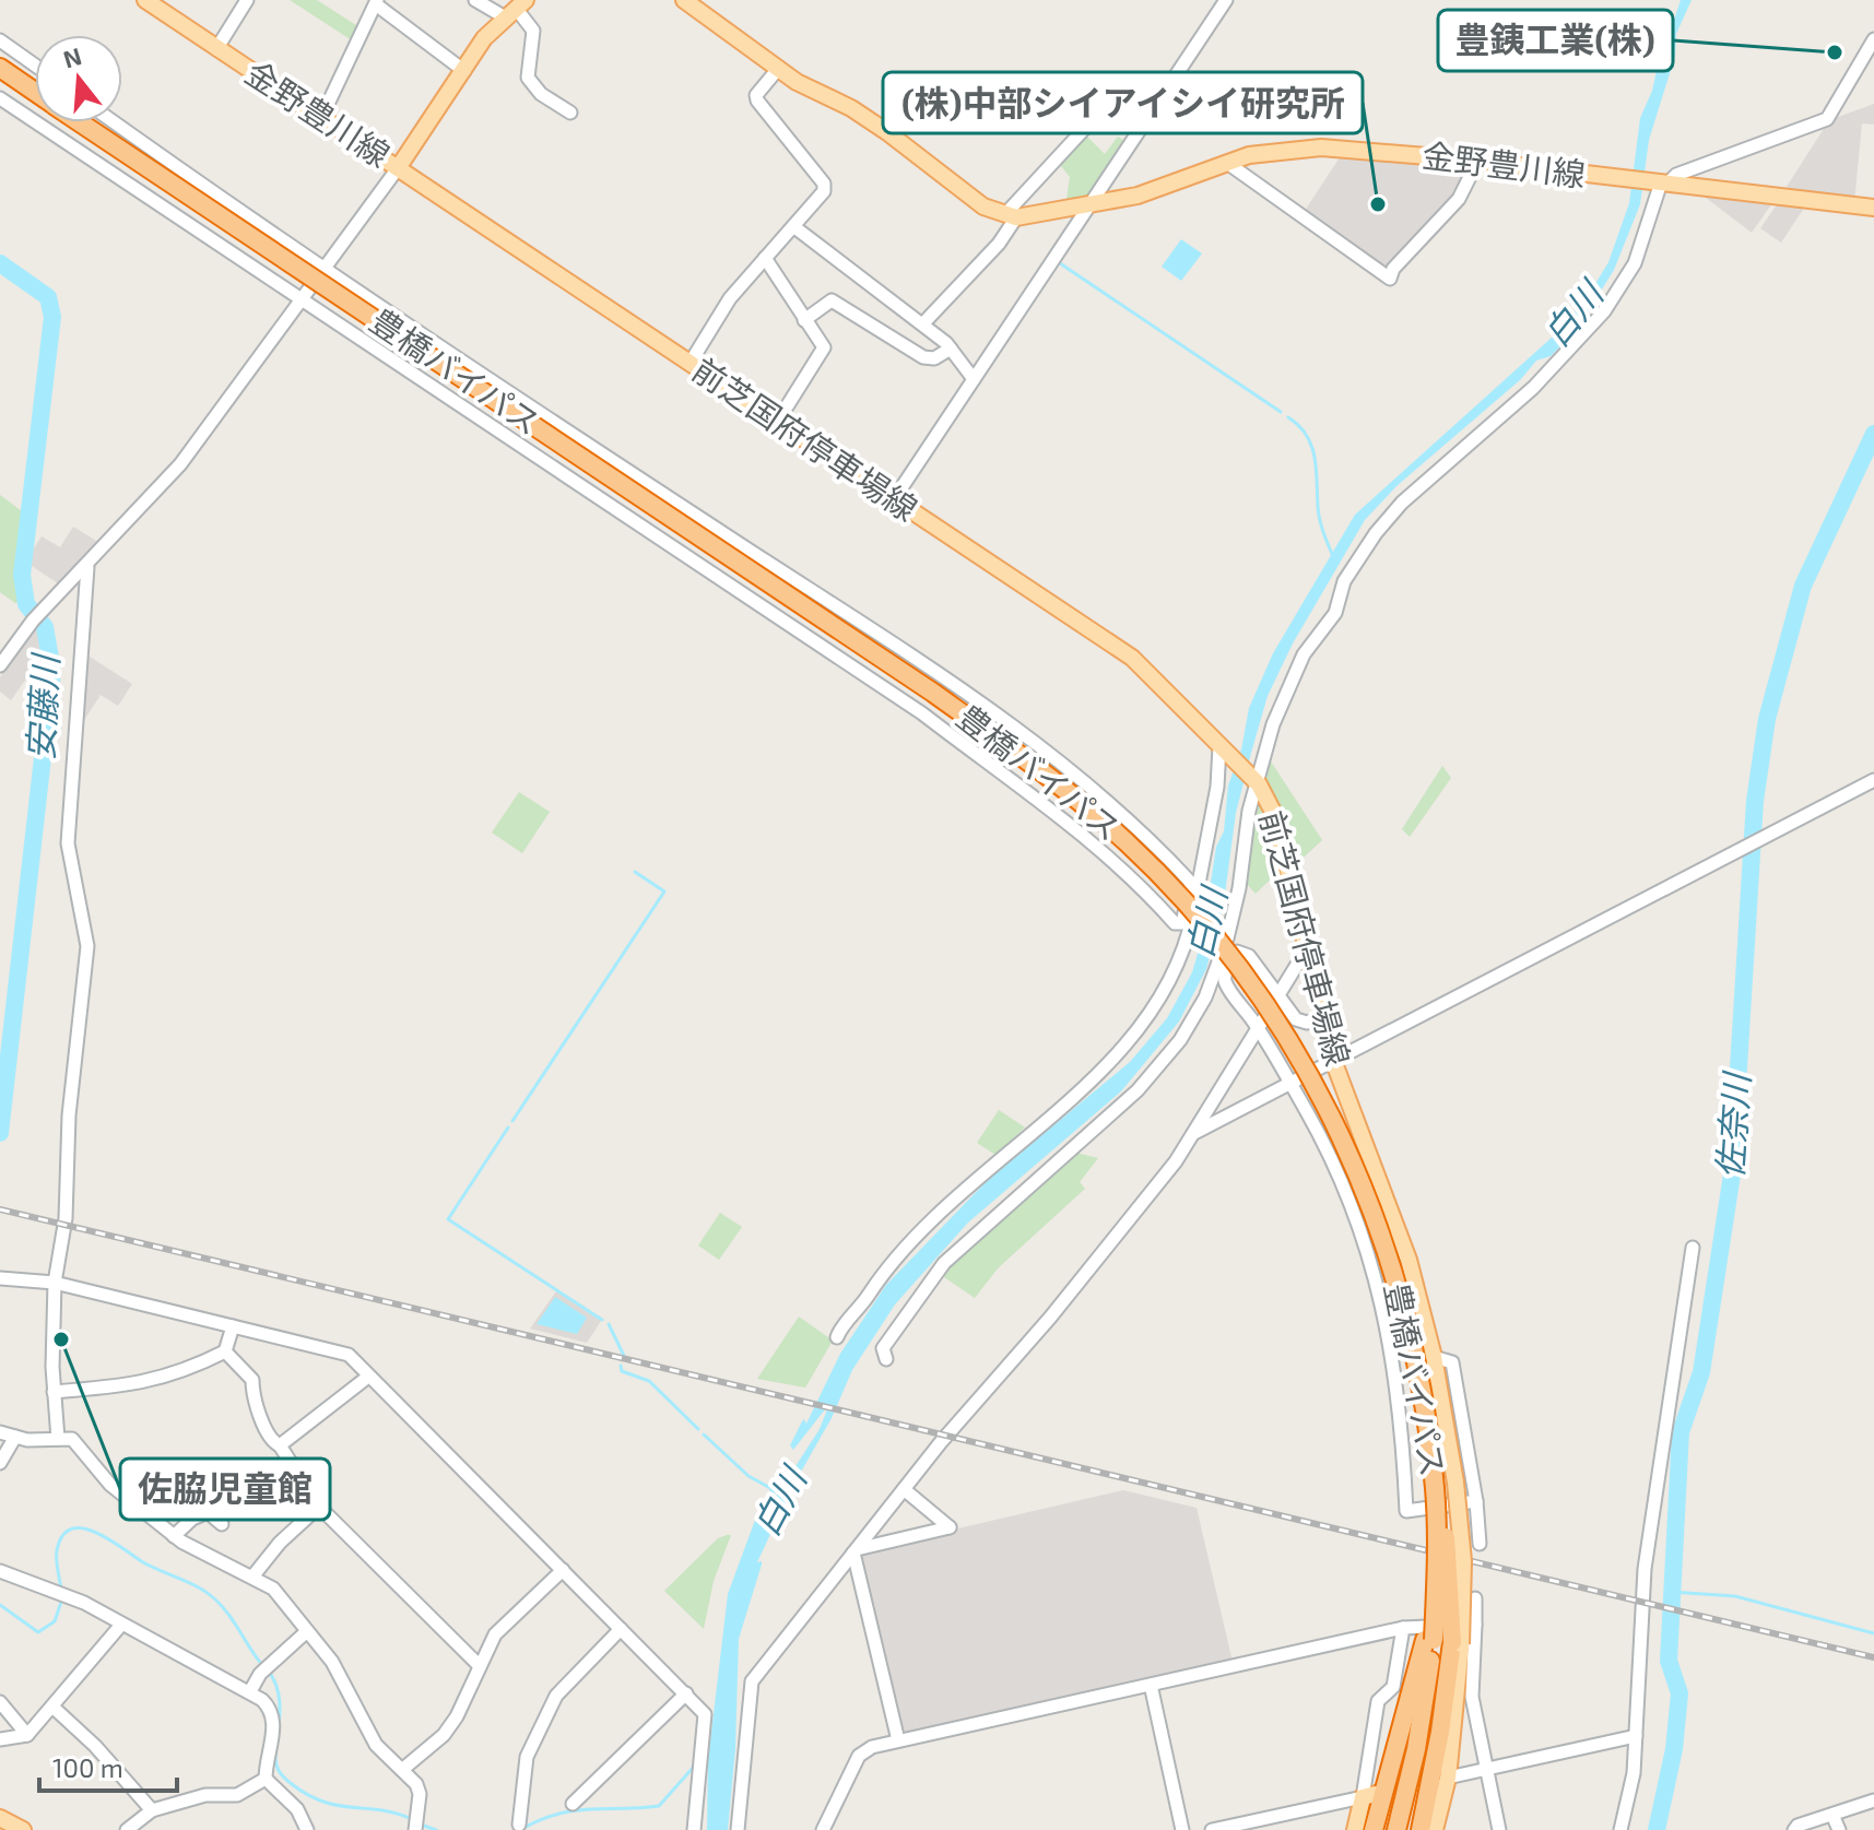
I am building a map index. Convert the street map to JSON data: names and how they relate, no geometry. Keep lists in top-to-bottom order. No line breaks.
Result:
{"streets":{"highway":["豊橋バイパス"],"main road":["金野豊川線","前芝国府停車場線"]},"crossings":[["金野豊川線","前芝国府停車場線"],["豊橋バイパス","前芝国府停車場線"]],"water":["白川","安藤川","佐奈川"],"places":["豊銕工業(株)","(株)中部シイアイシイ研究所","佐脇児童館"],"scale_bar":"100 m","north":"top"}
